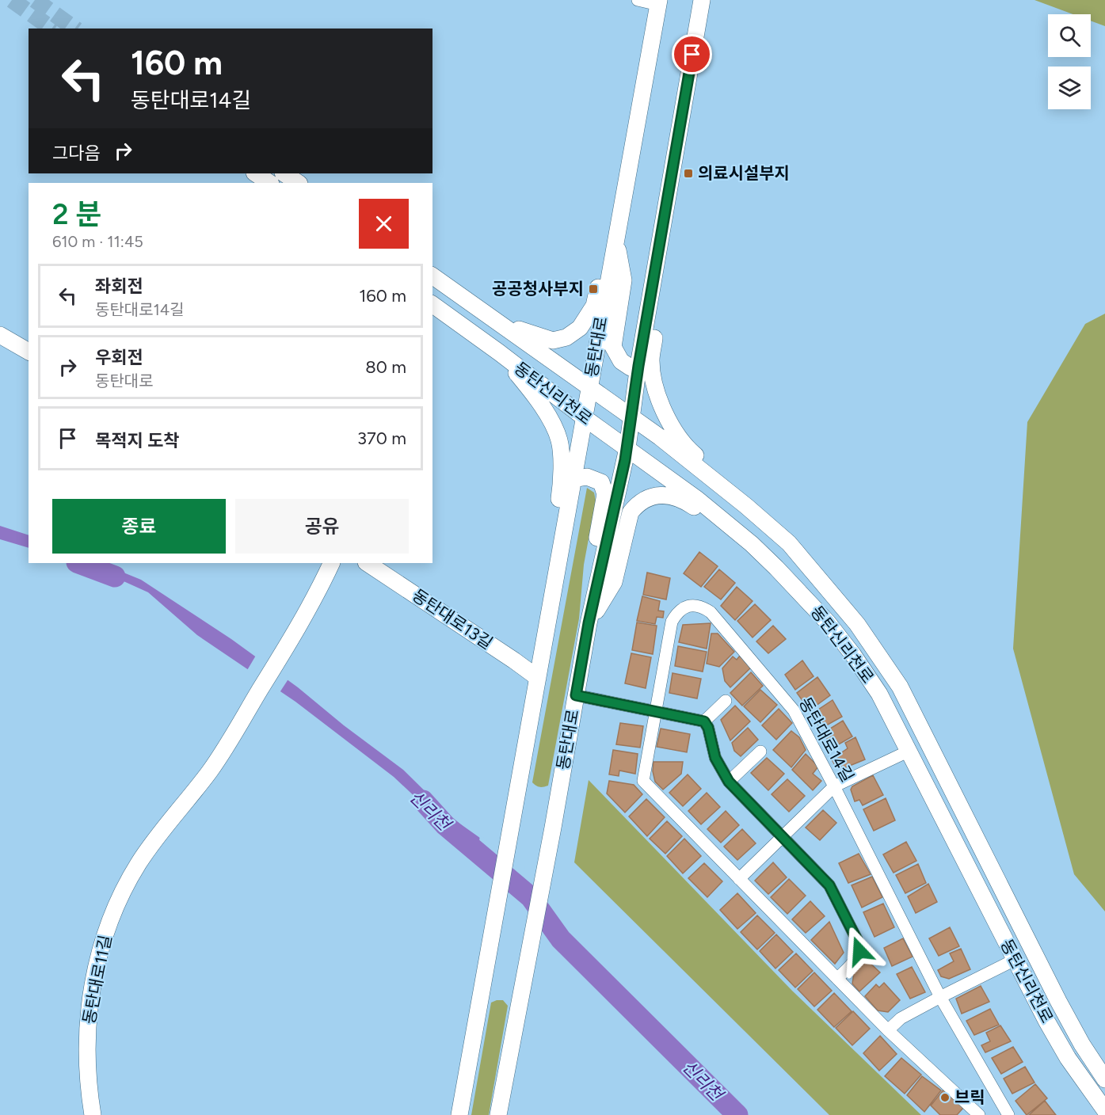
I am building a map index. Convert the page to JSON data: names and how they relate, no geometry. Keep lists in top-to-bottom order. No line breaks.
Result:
{"streets":{"main road":["동탄대로","동탄신리천로","동탄대로13길","동탄대로11길"],"street":["동탄대로14길"]},"crossings":[["동탄대로","동탄신리천로"],["동탄대로","동탄대로13길"]],"water":["신리천"],"places":{"transit":["의료시설부지","공공청사부지"],"other":["브릭"]},"page":{"turn":["160 m","동탄대로14길"],"then":"그다음","heading":["2 분","610 m · 11:45"],"list":[{"name":"좌회전","note":"동탄대로14길","value":"160 m"},{"name":"우회전","note":"동탄대로","value":"80 m"},{"name":"목적지 도착","value":"370 m"}],"buttons":["종료","공유"]}}
